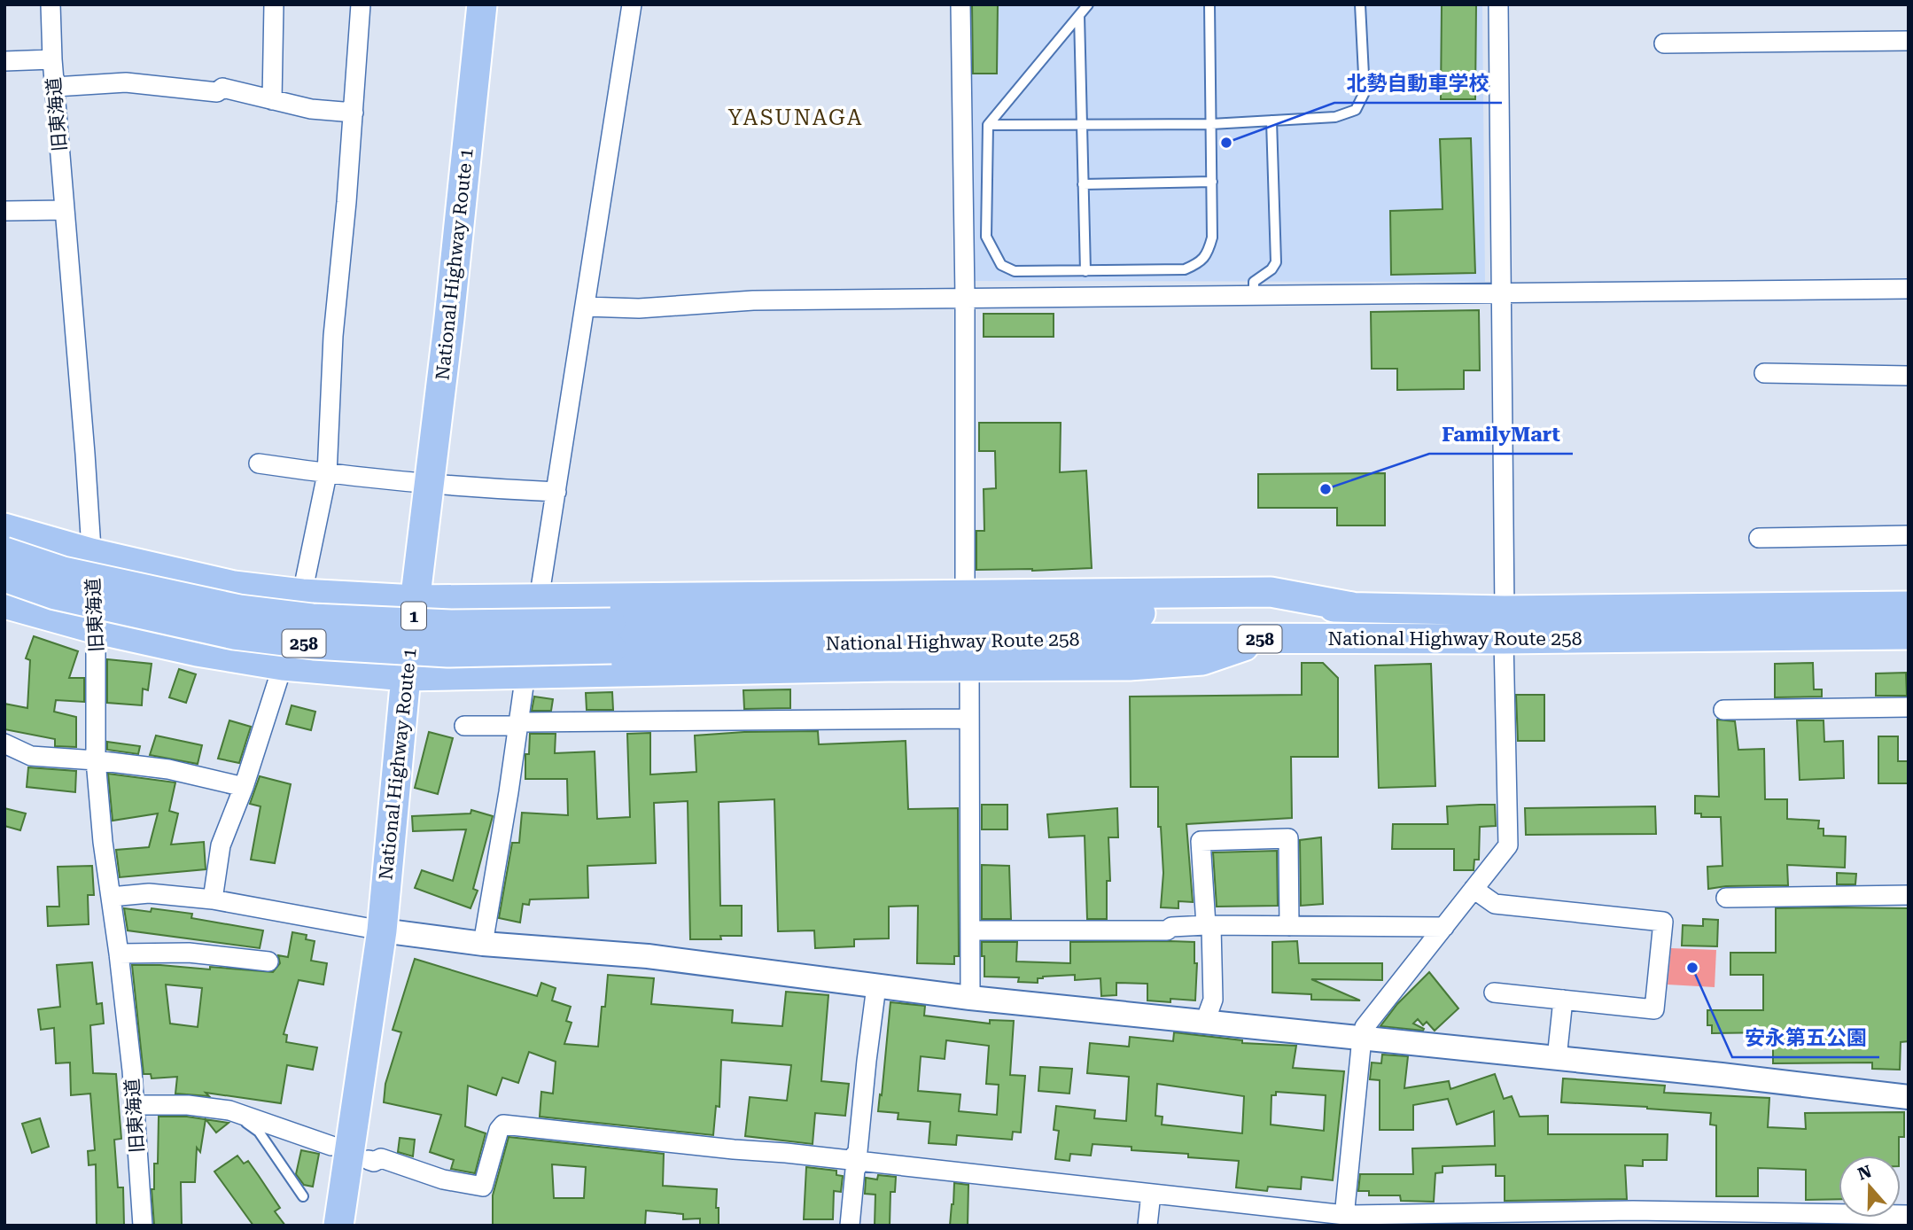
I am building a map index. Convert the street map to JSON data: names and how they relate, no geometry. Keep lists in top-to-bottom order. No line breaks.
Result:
{"streets":{"highway":["National Highway Route 1","1","258","National Highway Route 258"],"street":["旧東海道"]},"districts":["YASUNAGA"],"places":["北勢自動車学校","FamilyMart","安永第五公園"],"north":"top"}
